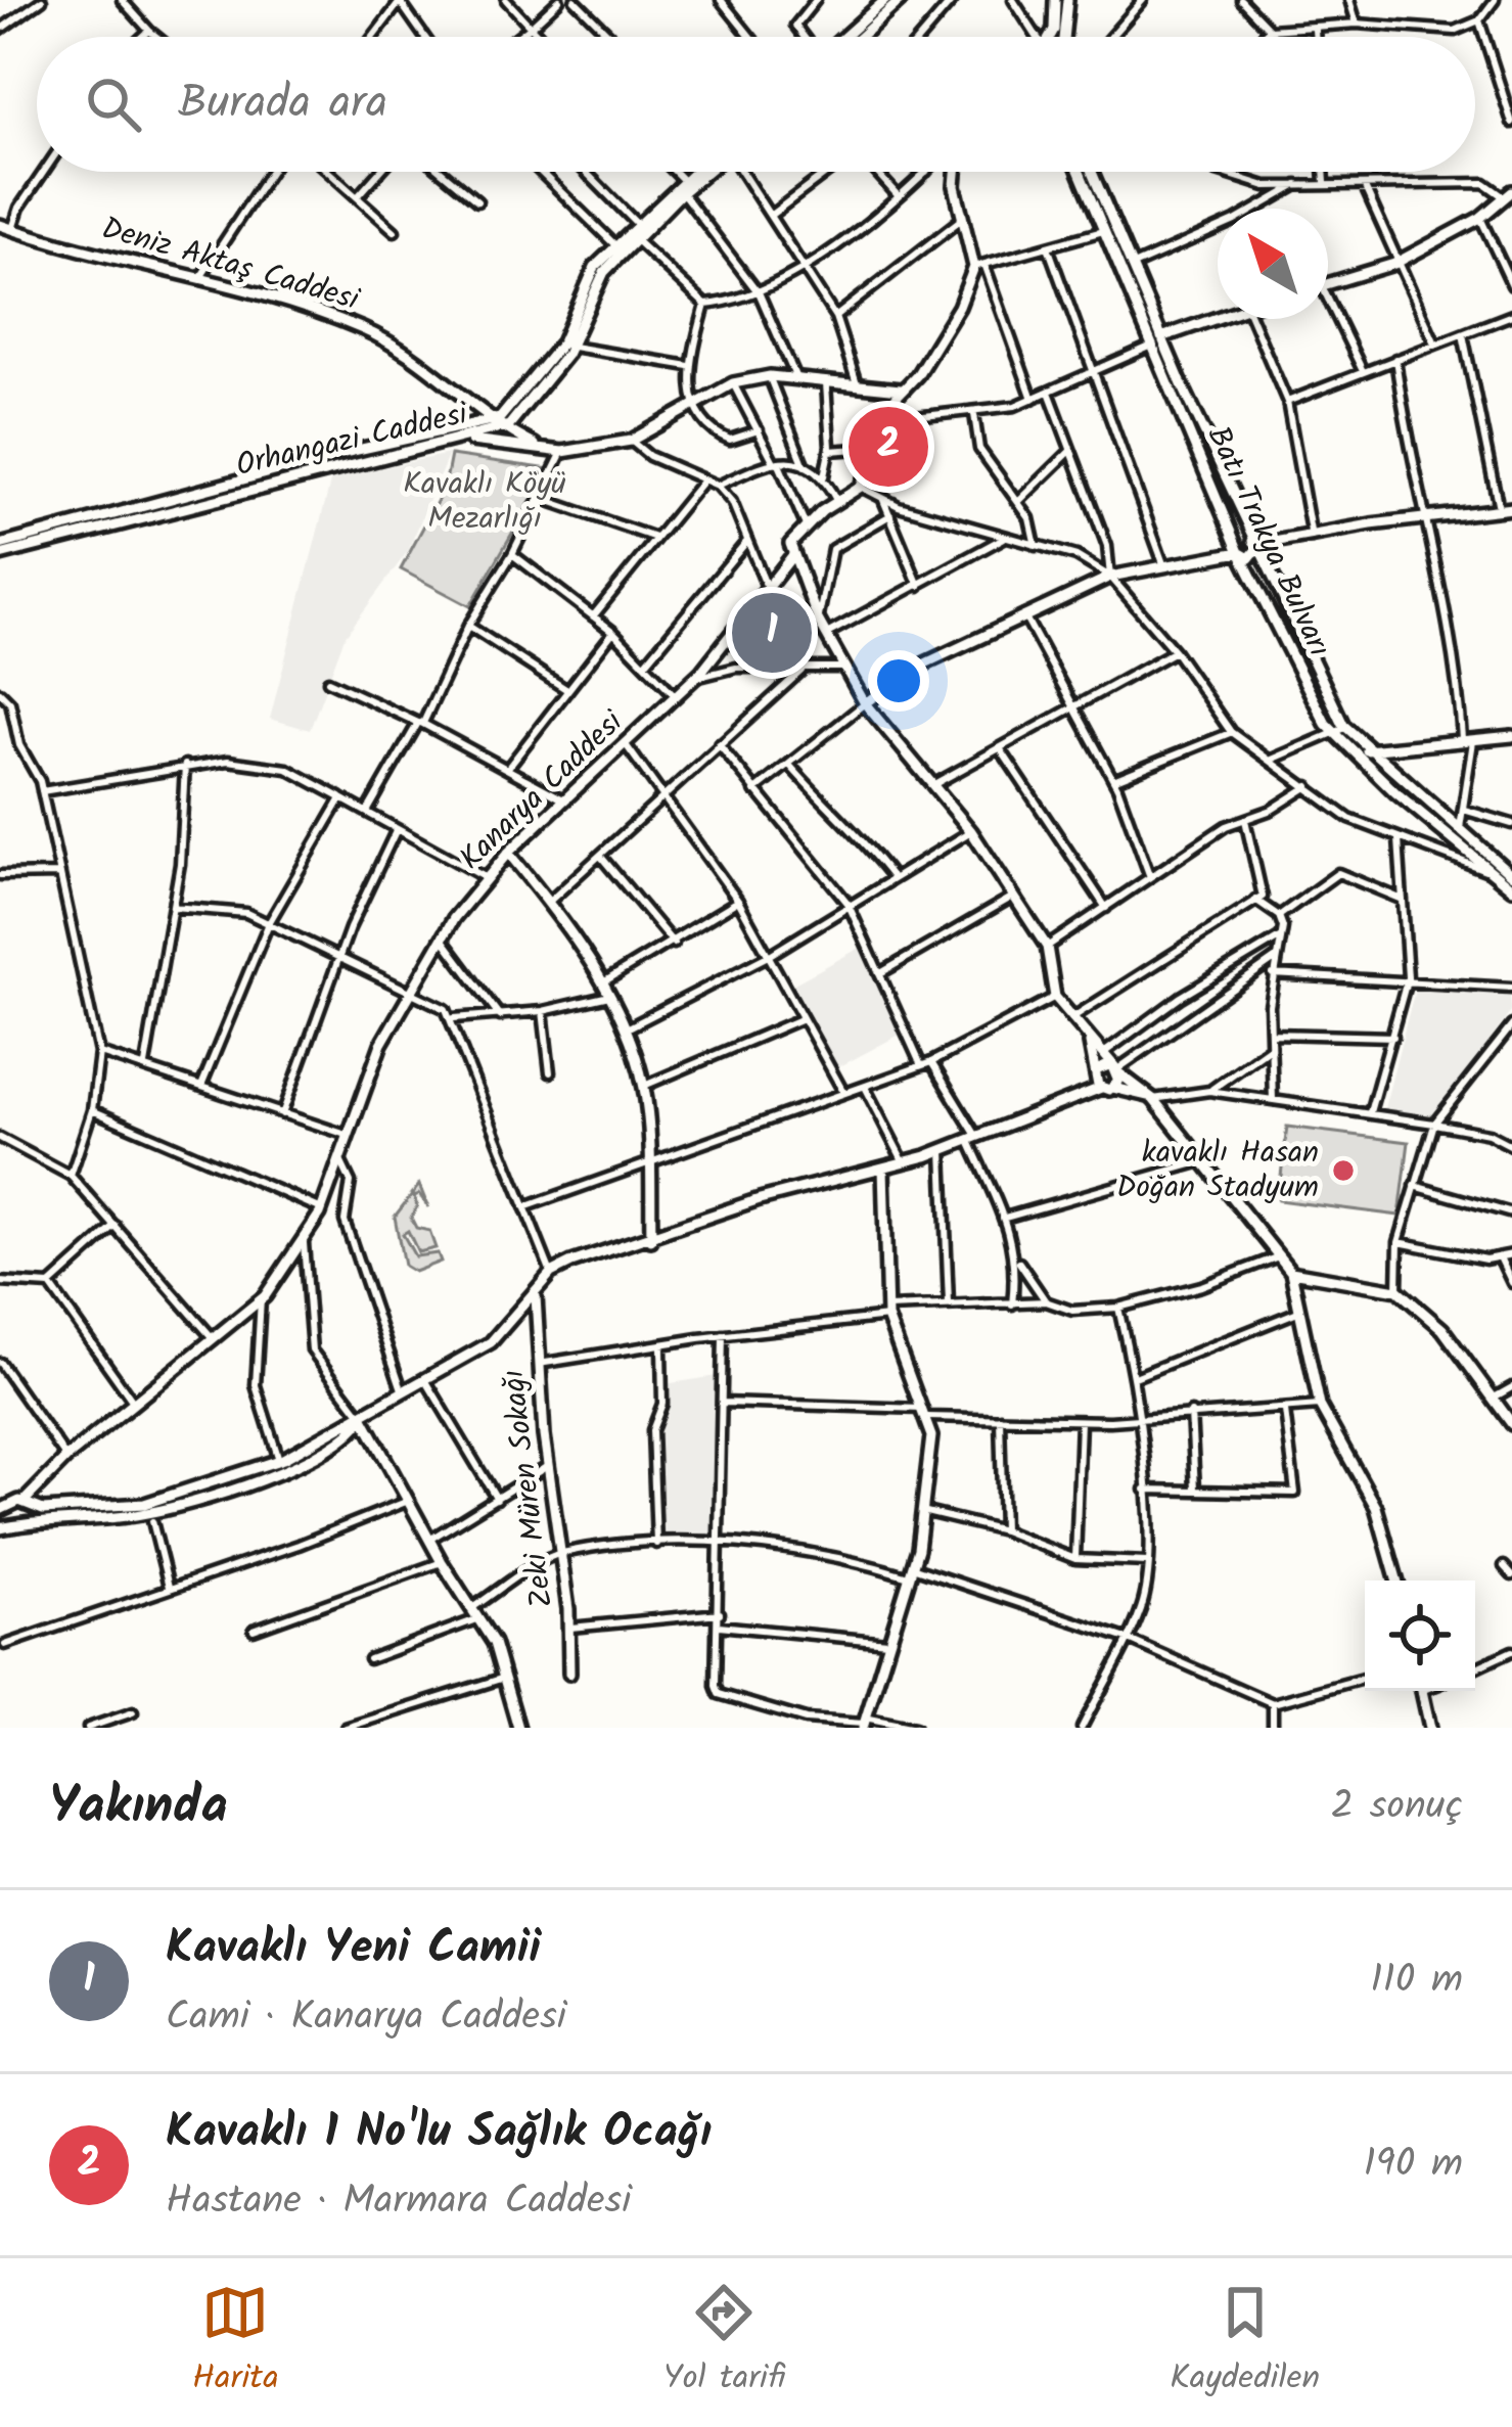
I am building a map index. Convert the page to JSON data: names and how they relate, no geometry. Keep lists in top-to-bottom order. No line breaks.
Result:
{"streets":{"main road":["Deniz Aktaş Caddesi","Orhangazi Caddesi","Batı Trakya Bulvarı","Kanarya Caddesi","Zeki Müren Sokağı"]},"crossings":[["Deniz Aktaş Caddesi","Orhangazi Caddesi"]],"parks":["Kavaklı Köyü Mezarlığı"],"places":["kavaklı Hasan Doğan Stadyum"],"north":"top left","page":{"search":"Burada ara","pins":["2","1"],"heading":["Yakında","2 sonuç"],"list":[{"mark":"1","name":"Kavaklı Yeni Camii","note":"Cami · Kanarya Caddesi","value":"110 m"},{"mark":"2","name":"Kavaklı 1 No'lu Sağlık Ocağı","note":"Hastane · Marmara Caddesi","value":"190 m"}],"nav":["Harita","Yol tarifi","Kaydedilen"]}}
